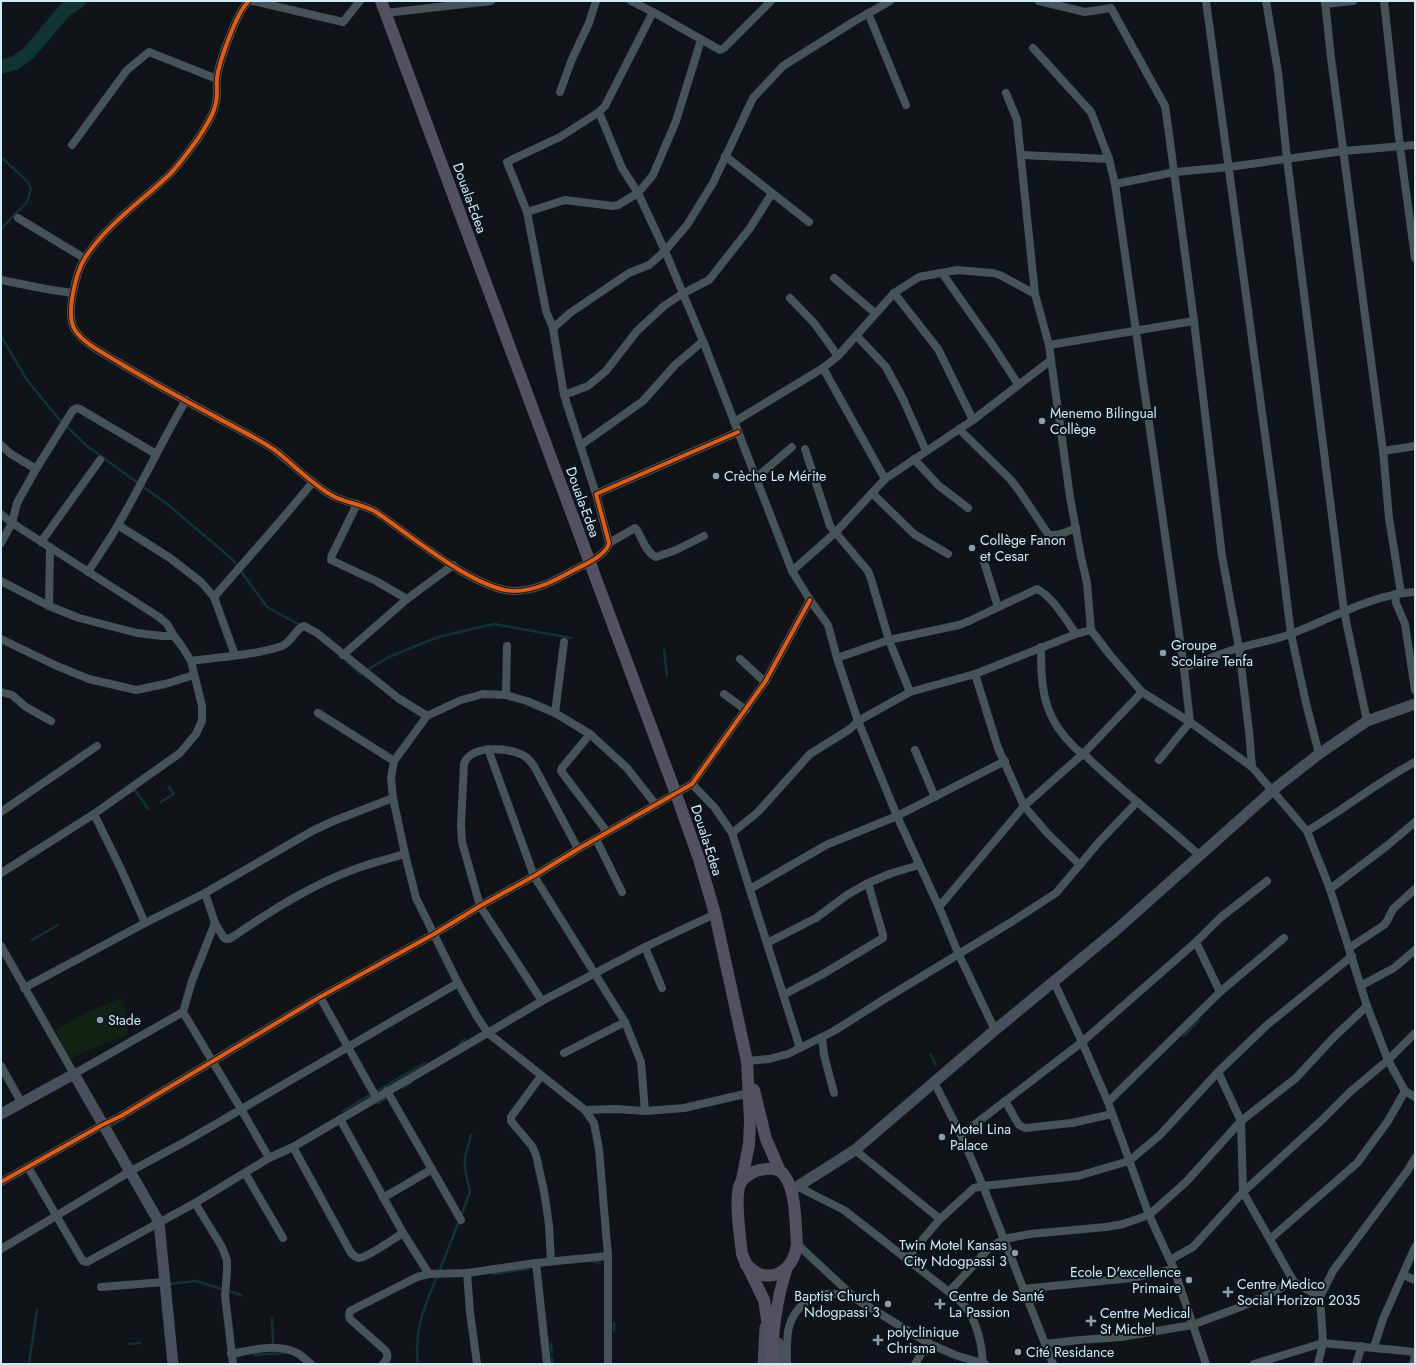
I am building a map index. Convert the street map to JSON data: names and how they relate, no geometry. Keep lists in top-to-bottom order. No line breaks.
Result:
{"streets":{"highway":["Douala-Edea"]},"places":{"other":["Menemo Bilingual Collège","Crèche Le Mérite","Collège Fanon et Cesar","Groupe Scolaire Tenfa","Stade","Motel Lina Palace","Twin Motel Kansas City Ndogpassi 3","Ecole D'excellence Primaire","Baptist Church Ndogpassi 3","Cité Residance"],"health":["Centre Medico Social Horizon 2035","Centre de Santé La Passion","Centre Medical St Michel","polyclinique Chrisma"]}}
